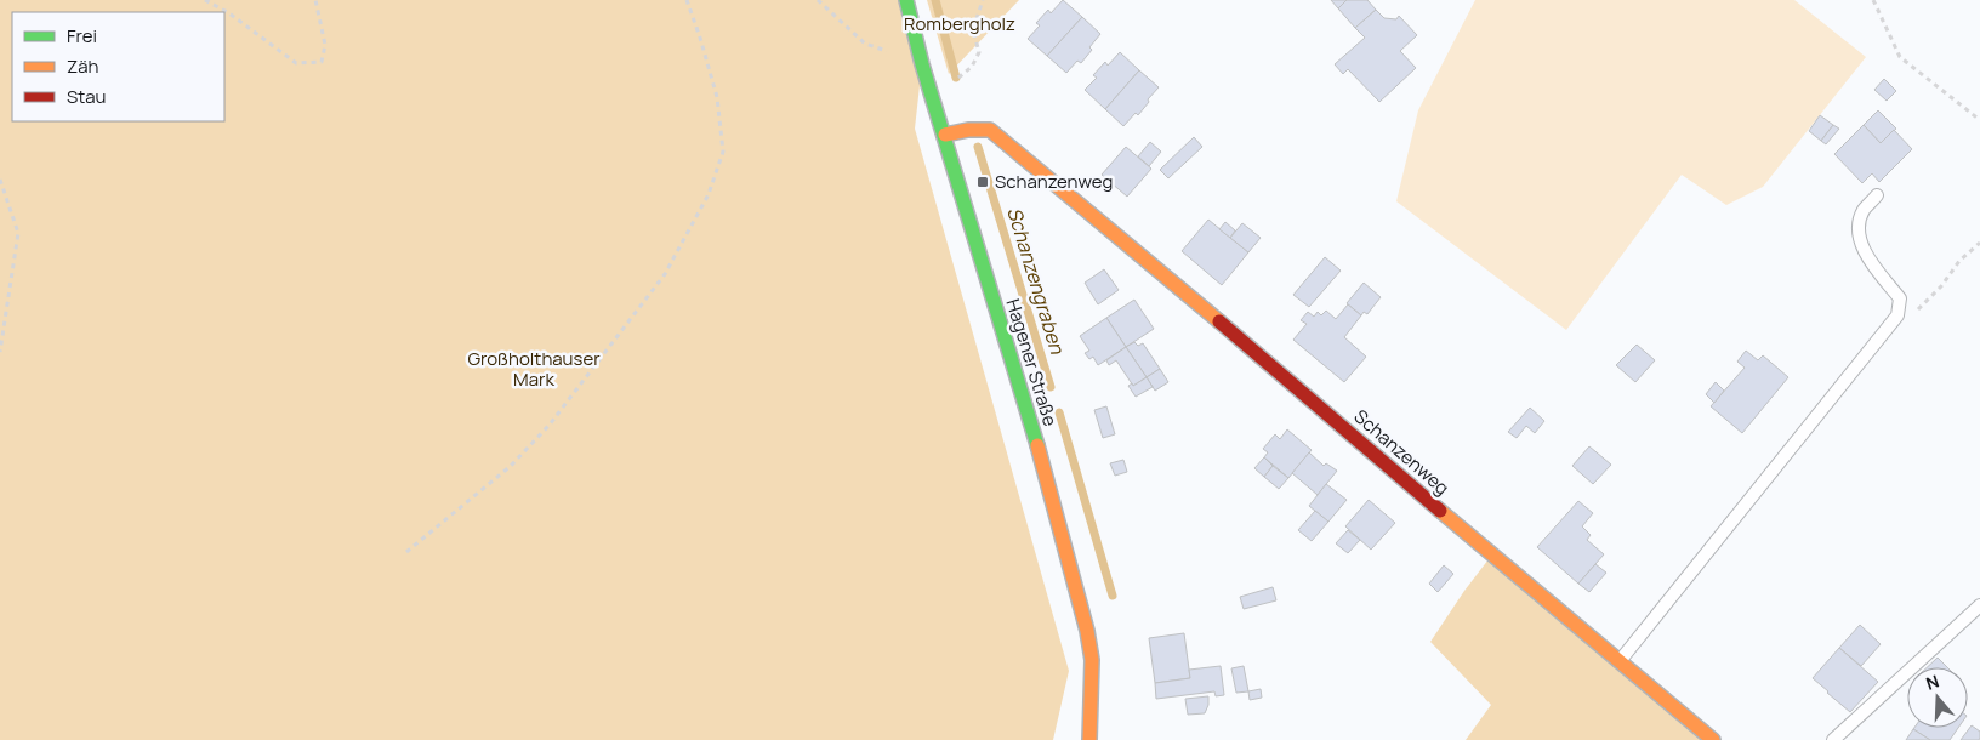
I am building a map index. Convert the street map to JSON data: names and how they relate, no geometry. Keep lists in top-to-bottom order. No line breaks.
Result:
{"streets":{"street":["Hagener Straße","Schanzenweg"]},"crossings":[["Hagener Straße","Schanzenweg"]],"water":["Schanzengraben"],"parks":["Rombergholz","Großholthauser Mark"],"places":{"transit":["Schanzenweg"]},"legend":["Frei","Zäh","Stau"],"north":"top"}
